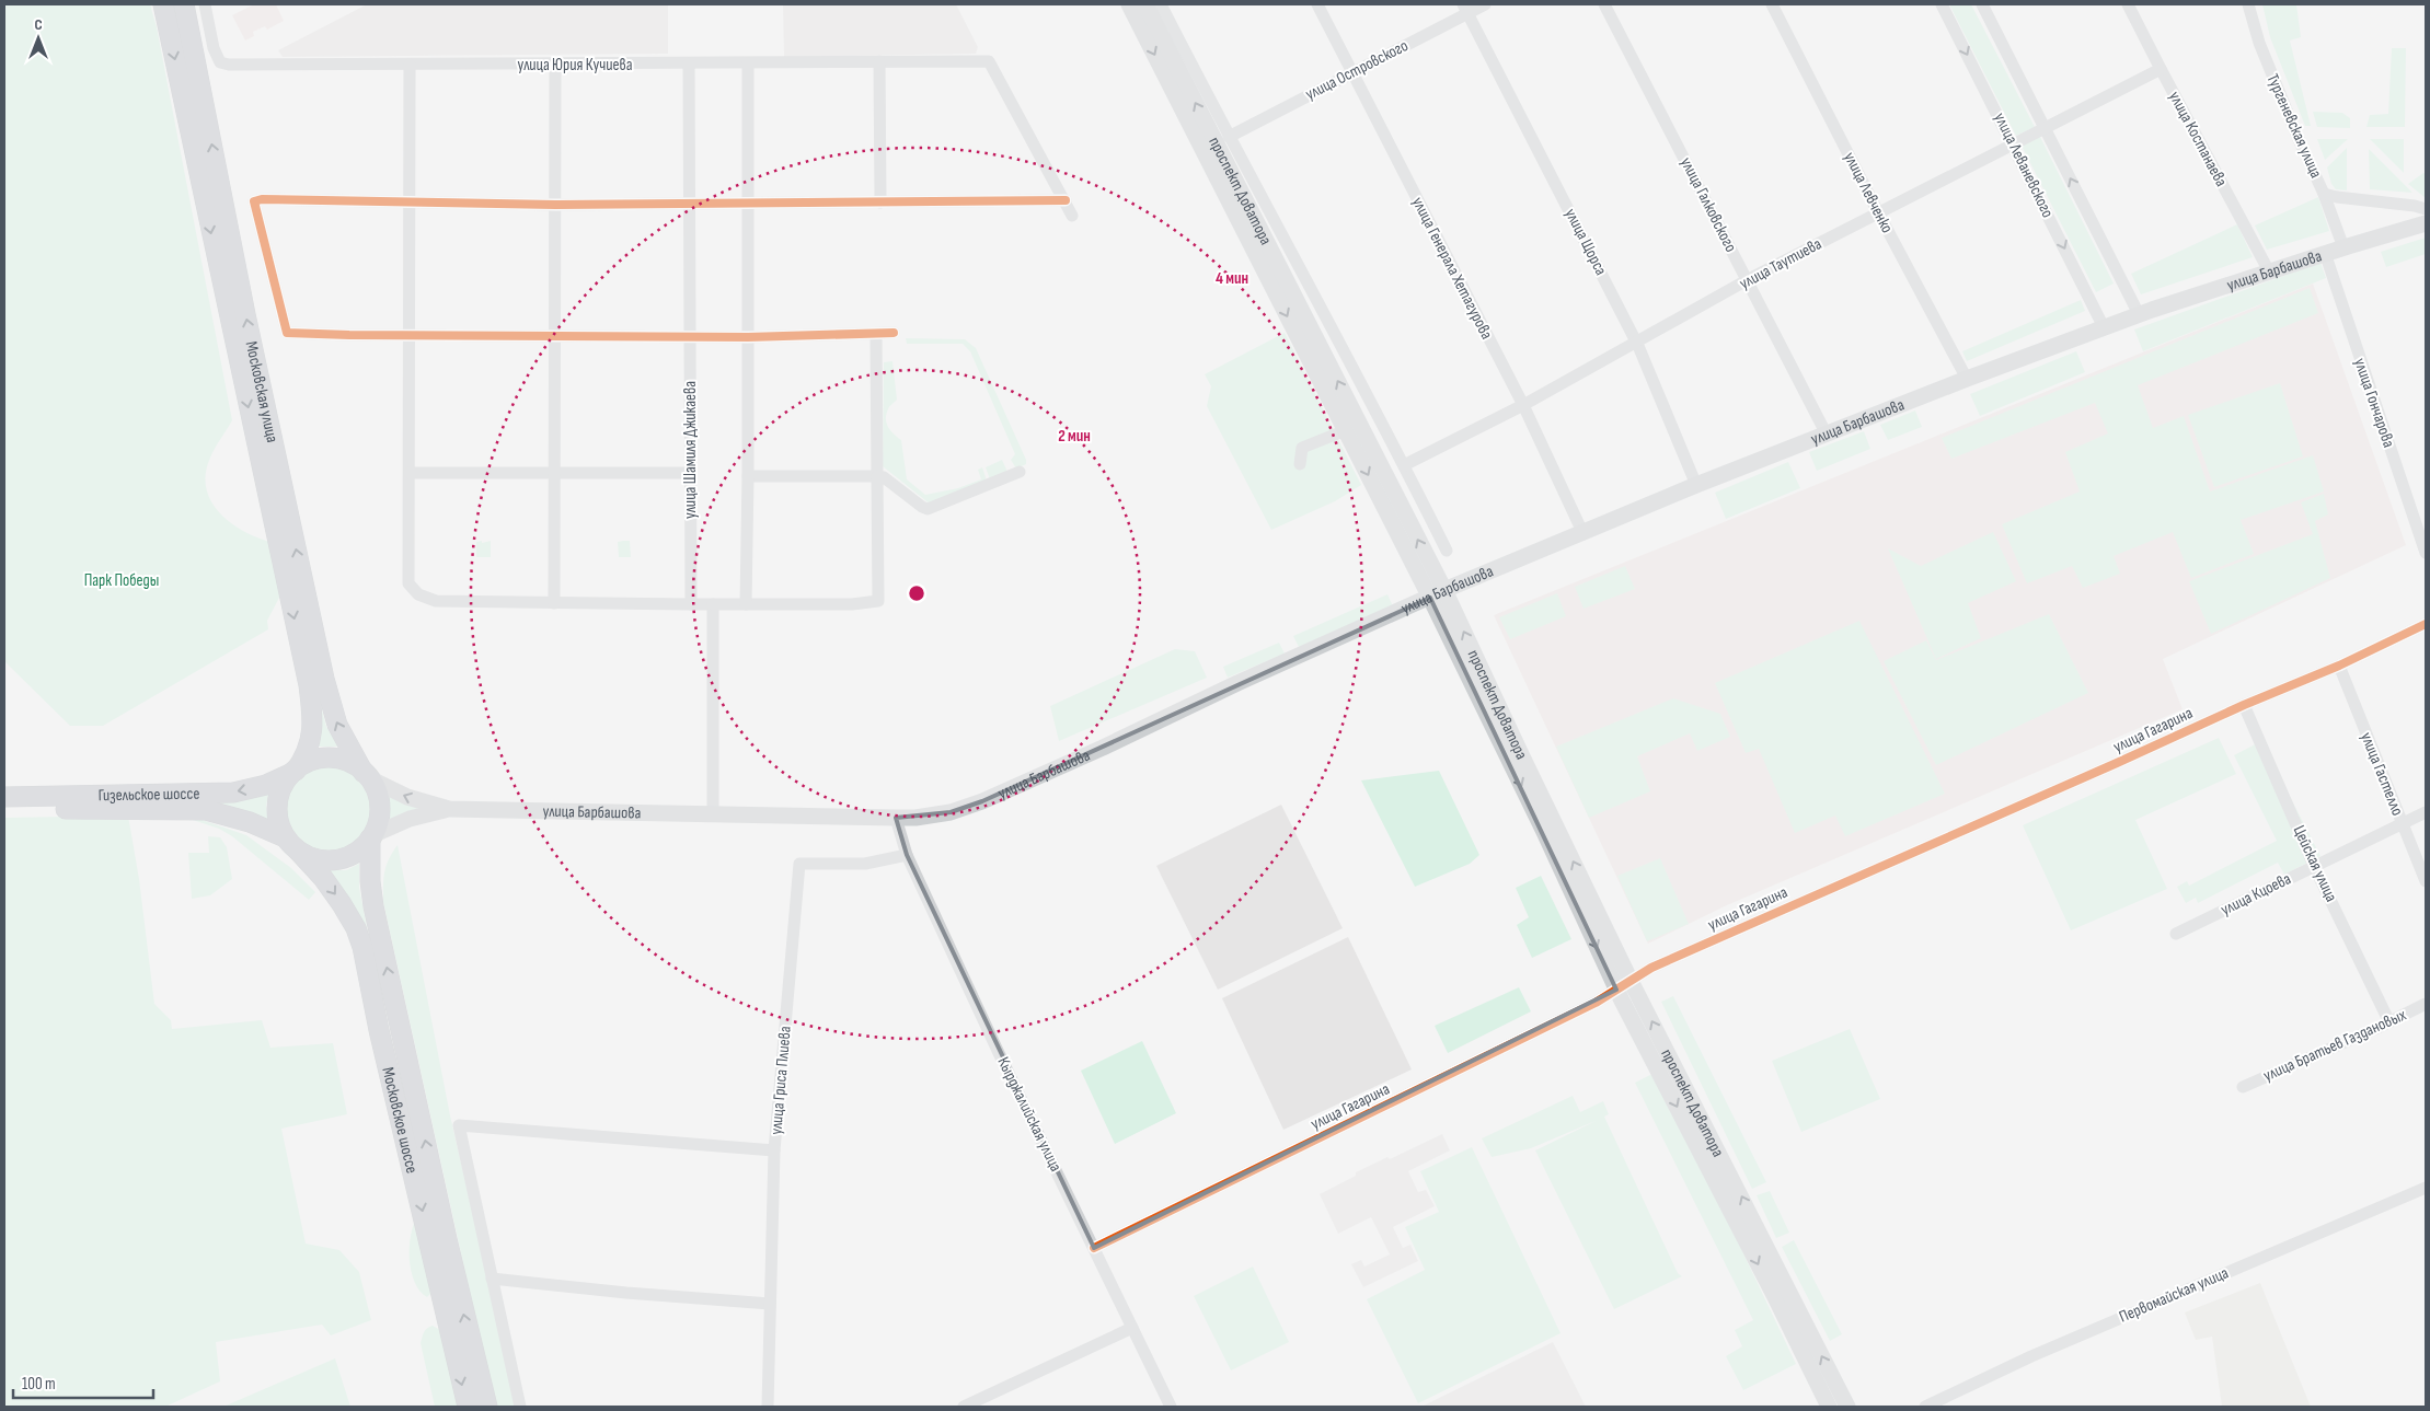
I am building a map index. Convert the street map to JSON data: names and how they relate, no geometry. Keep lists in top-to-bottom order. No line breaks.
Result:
{"streets":{"highway":["Московская улица","Гизельское шоссе","Московское шоссе"],"main road":["проспект Доватора","улица Барбашова"],"street":["улица Юрия Кучиева","улица Островского","Тургеневская улица","улица Костанаева","улица Леваневского","улица Левченко","улица Галковского","улица Щорса","улица Таутиева","улица Генерала Хетагурова","улица Гончарова","улица Шамиля Джикаева","улица Гагарина","улица Гастелло","Цейская улица","улица Кцоева","улица Братьев Газдановых","улица Гриса Плиева","Кырджалийская улица","Первомайская улица"]},"crossings":[["улица Юрия Кучиева","улица Шамиля Джикаева"],["улица Островского","проспект Доватора"],["улица Островского","улица Щорса"],["улица Островского","улица Генерала Хетагурова"],["Тургеневская улица","улица Барбашова"],["улица Костанаева","улица Таутиева"],["улица Костанаева","улица Барбашова"],["улица Леваневского","улица Таутиева"],["улица Леваневского","улица Барбашова"],["проспект Доватора","улица Таутиева"],["проспект Доватора","улица Барбашова"],["проспект Доватора","улица Гагарина"],["улица Левченко","улица Таутиева"],["улица Левченко","улица Барбашова"],["улица Галковского","улица Таутиева"],["улица Галковского","улица Барбашова"],["улица Щорса","улица Таутиева"],["улица Щорса","улица Барбашова"],["улица Таутиева","улица Генерала Хетагурова"],["улица Генерала Хетагурова","улица Барбашова"],["улица Барбашова","Московская улица"],["улица Барбашова","улица Гончарова"],["улица Барбашова","Гизельское шоссе"],["улица Барбашова","Кырджалийская улица"],["улица Барбашова","Московское шоссе"],["Московская улица","Гизельское шоссе"],["Московская улица","Московское шоссе"],["улица Гагарина","улица Гастелло"],["улица Гагарина","Цейская улица"],["улица Гагарина","Кырджалийская улица"],["улица Гастелло","улица Кцоева"],["Гизельское шоссе","Московское шоссе"],["Цейская улица","улица Кцоева"],["Цейская улица","улица Братьев Газдановых"],["улица Гриса Плиева","Кырджалийская улица"]],"parks":["Парк Победы"],"scale_bar":"100 m","north":"top","rings":["4 мин","2 мин"]}
